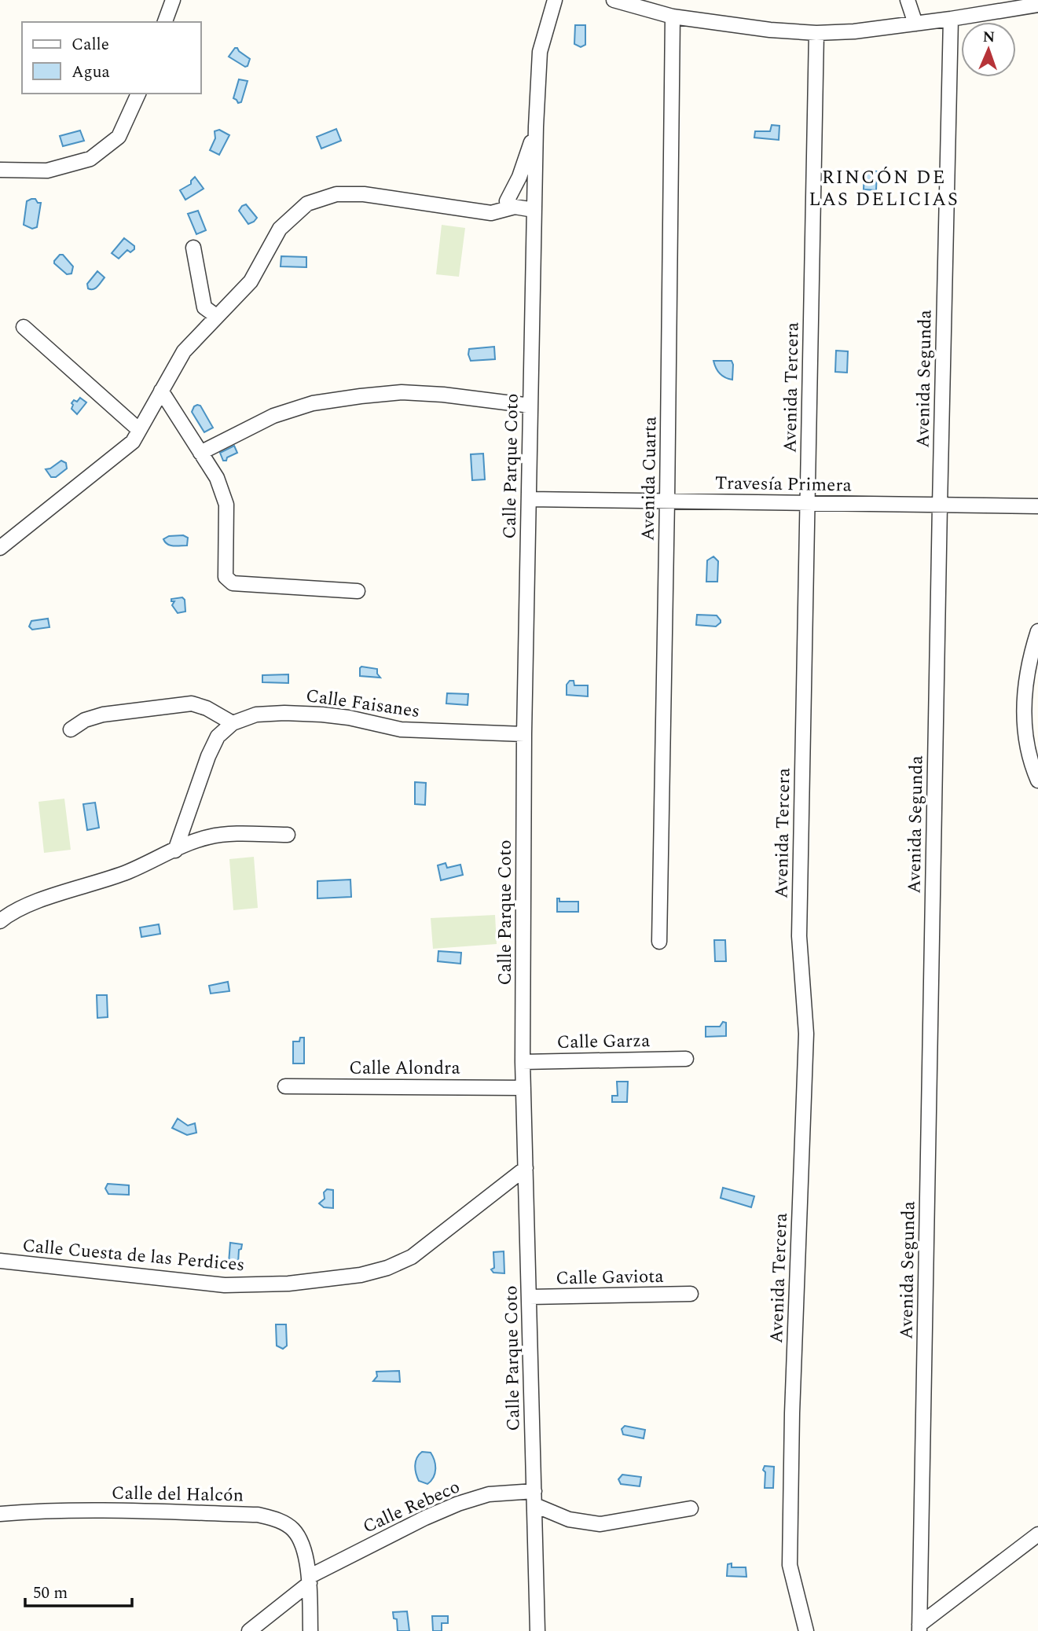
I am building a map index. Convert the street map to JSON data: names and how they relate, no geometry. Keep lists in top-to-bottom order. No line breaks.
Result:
{"streets":{"street":["Avenida Segunda","Avenida Tercera","Calle Parque Coto","Avenida Cuarta","Travesía Primera","Calle Faisanes","Calle Garza","Calle Alondra","Calle Cuesta de las Perdices","Calle Gaviota","Calle del Halcón","Calle Rebeco"]},"crossings":[["Avenida Segunda","Travesía Primera"],["Avenida Tercera","Travesía Primera"],["Calle Parque Coto","Travesía Primera"],["Calle Parque Coto","Calle Faisanes"],["Calle Parque Coto","Calle Garza"],["Calle Parque Coto","Calle Alondra"],["Calle Parque Coto","Calle Cuesta de las Perdices"],["Calle Parque Coto","Calle Gaviota"],["Calle Parque Coto","Calle Rebeco"],["Avenida Cuarta","Travesía Primera"],["Calle del Halcón","Calle Rebeco"]],"districts":["RINCÓN DE LAS DELICIAS"],"legend":["Calle","Agua"],"scale_bar":"50 m","north":"top"}
